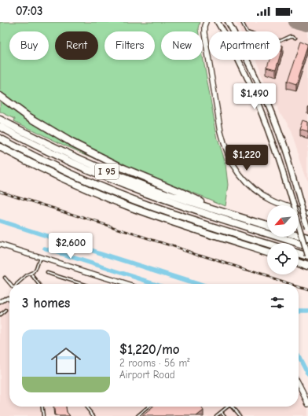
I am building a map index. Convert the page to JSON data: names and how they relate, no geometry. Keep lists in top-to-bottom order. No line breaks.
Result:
{"streets":{"highway":["I 95"]},"north":"bottom left","page":{"status":"07:03","chip":["Buy","Rent","Filters","New","Apartment"],"price":["$1,490","$1,220","$2,600"],"heading":"3 homes","list":[{"name":"$1,220/mo","note":"2 rooms · 56 m² · Airport Road"}]}}
